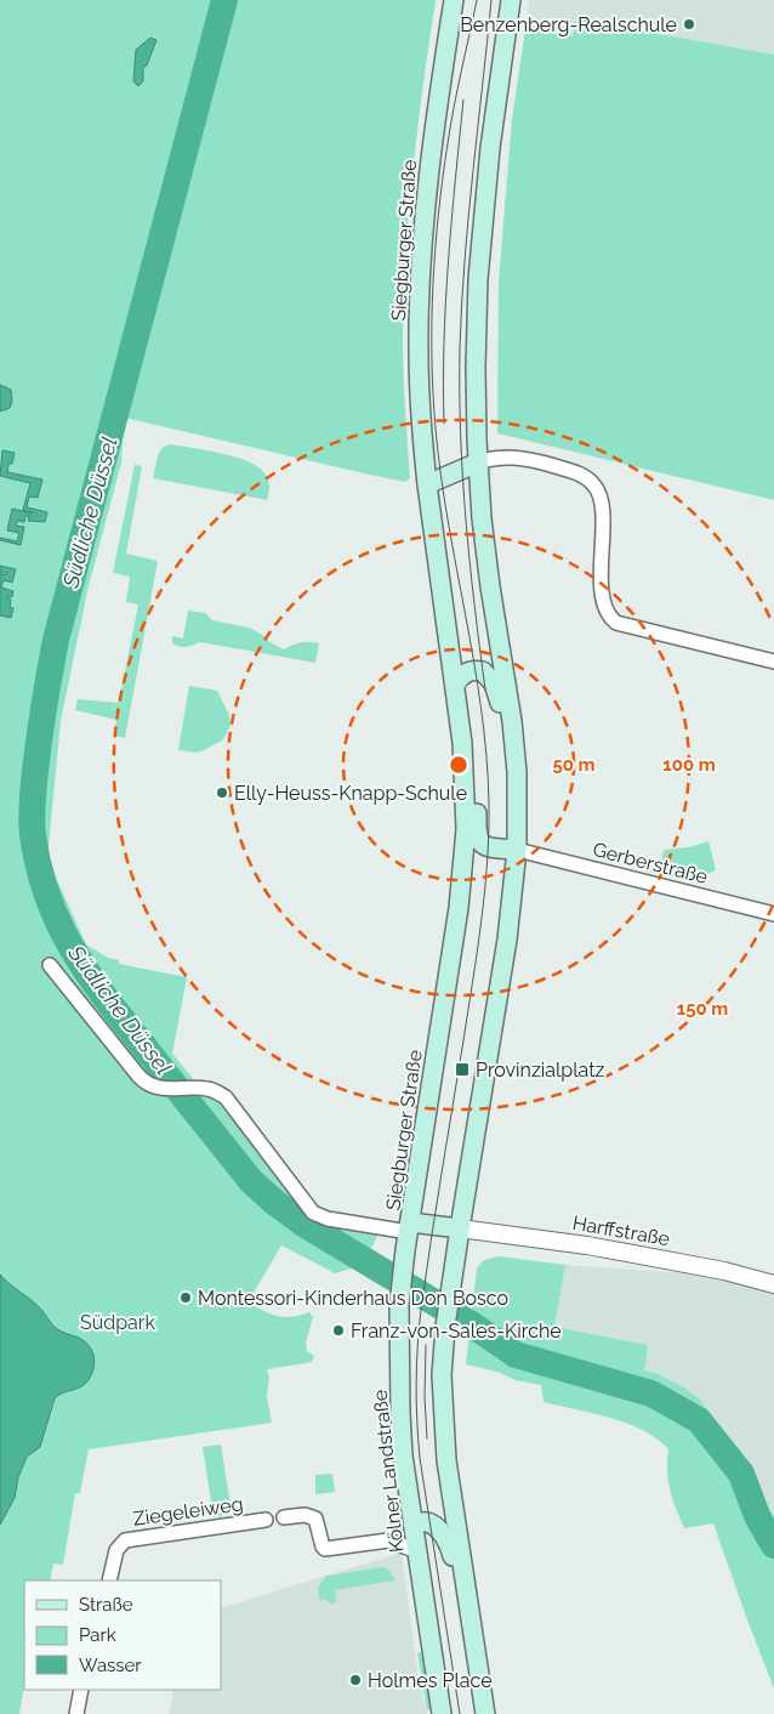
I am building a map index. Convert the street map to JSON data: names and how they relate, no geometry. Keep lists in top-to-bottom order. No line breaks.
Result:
{"streets":{"main road":["Siegburger Straße","Kölner Landstraße"],"street":["Gerberstraße","Harffstraße","Ziegeleiweg"]},"crossings":[["Siegburger Straße","Gerberstraße"],["Siegburger Straße","Harffstraße"],["Siegburger Straße","Kölner Landstraße"]],"water":["Südliche Düssel"],"parks":["Südpark"],"places":{"other":["Benzenberg-Realschule","Elly-Heuss-Knapp-Schule","Montessori-Kinderhaus Don Bosco","Franz-von-Sales-Kirche","Holmes Place"],"transit":["Provinzialplatz"]},"legend":["Straße","Park","Wasser"],"rings":["50 m","100 m","150 m"]}
